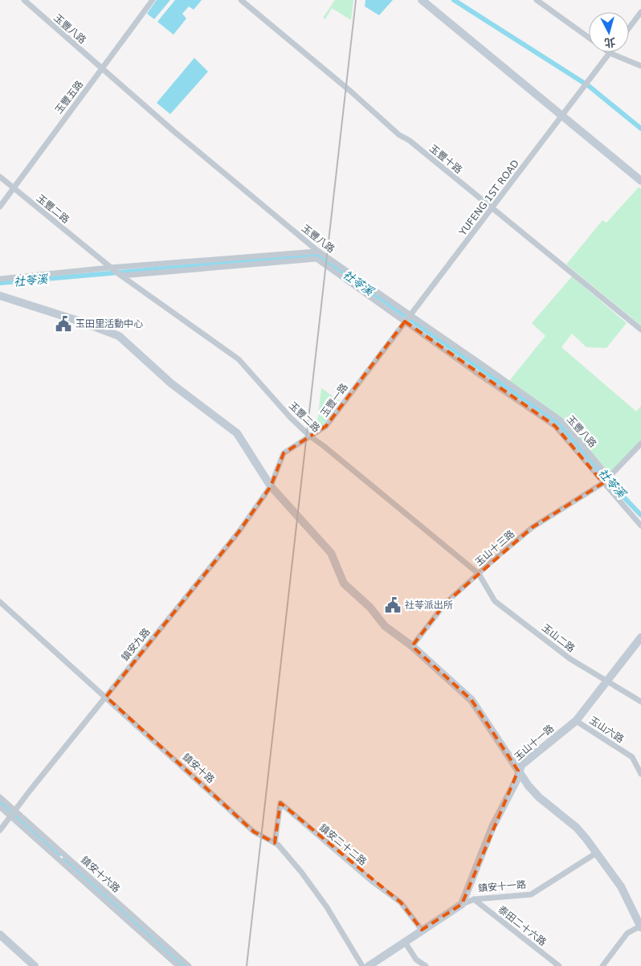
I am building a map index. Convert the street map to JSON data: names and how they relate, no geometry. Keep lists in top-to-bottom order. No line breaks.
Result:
{"streets":{"street":["玉豐八路","玉豐五路","玉豐十路","YUFENG 1ST ROAD","玉豐二路","玉豐一路","玉山十三路","玉山二路","鎮安九路","玉山六路","玉山十一路","鎮安十路","鎮安二十二路","鎮安十六路","鎮安十一路","泰田二十六路"]},"crossings":[["玉豐八路","玉豐五路"],["玉豐八路","YUFENG 1ST ROAD"],["玉豐八路","玉豐一路"],["玉豐八路","玉山十三路"],["玉豐五路","玉豐二路"],["玉豐十路","YUFENG 1ST ROAD"],["YUFENG 1ST ROAD","玉豐一路"],["玉豐二路","玉豐一路"],["玉豐二路","玉山十三路"],["玉豐二路","玉山二路"],["玉豐一路","鎮安九路"],["玉山十三路","玉山二路"],["玉山二路","玉山十一路"],["鎮安九路","鎮安十路"],["鎮安九路","鎮安十六路"],["玉山六路","玉山十一路"],["玉山十一路","鎮安十一路"],["鎮安十路","鎮安二十二路"],["鎮安二十二路","鎮安十一路"],["鎮安十一路","泰田二十六路"]],"water":["社苓溪"],"places":{"public building":["玉田里活動中心","社苓派出所"]},"north":"bottom"}
